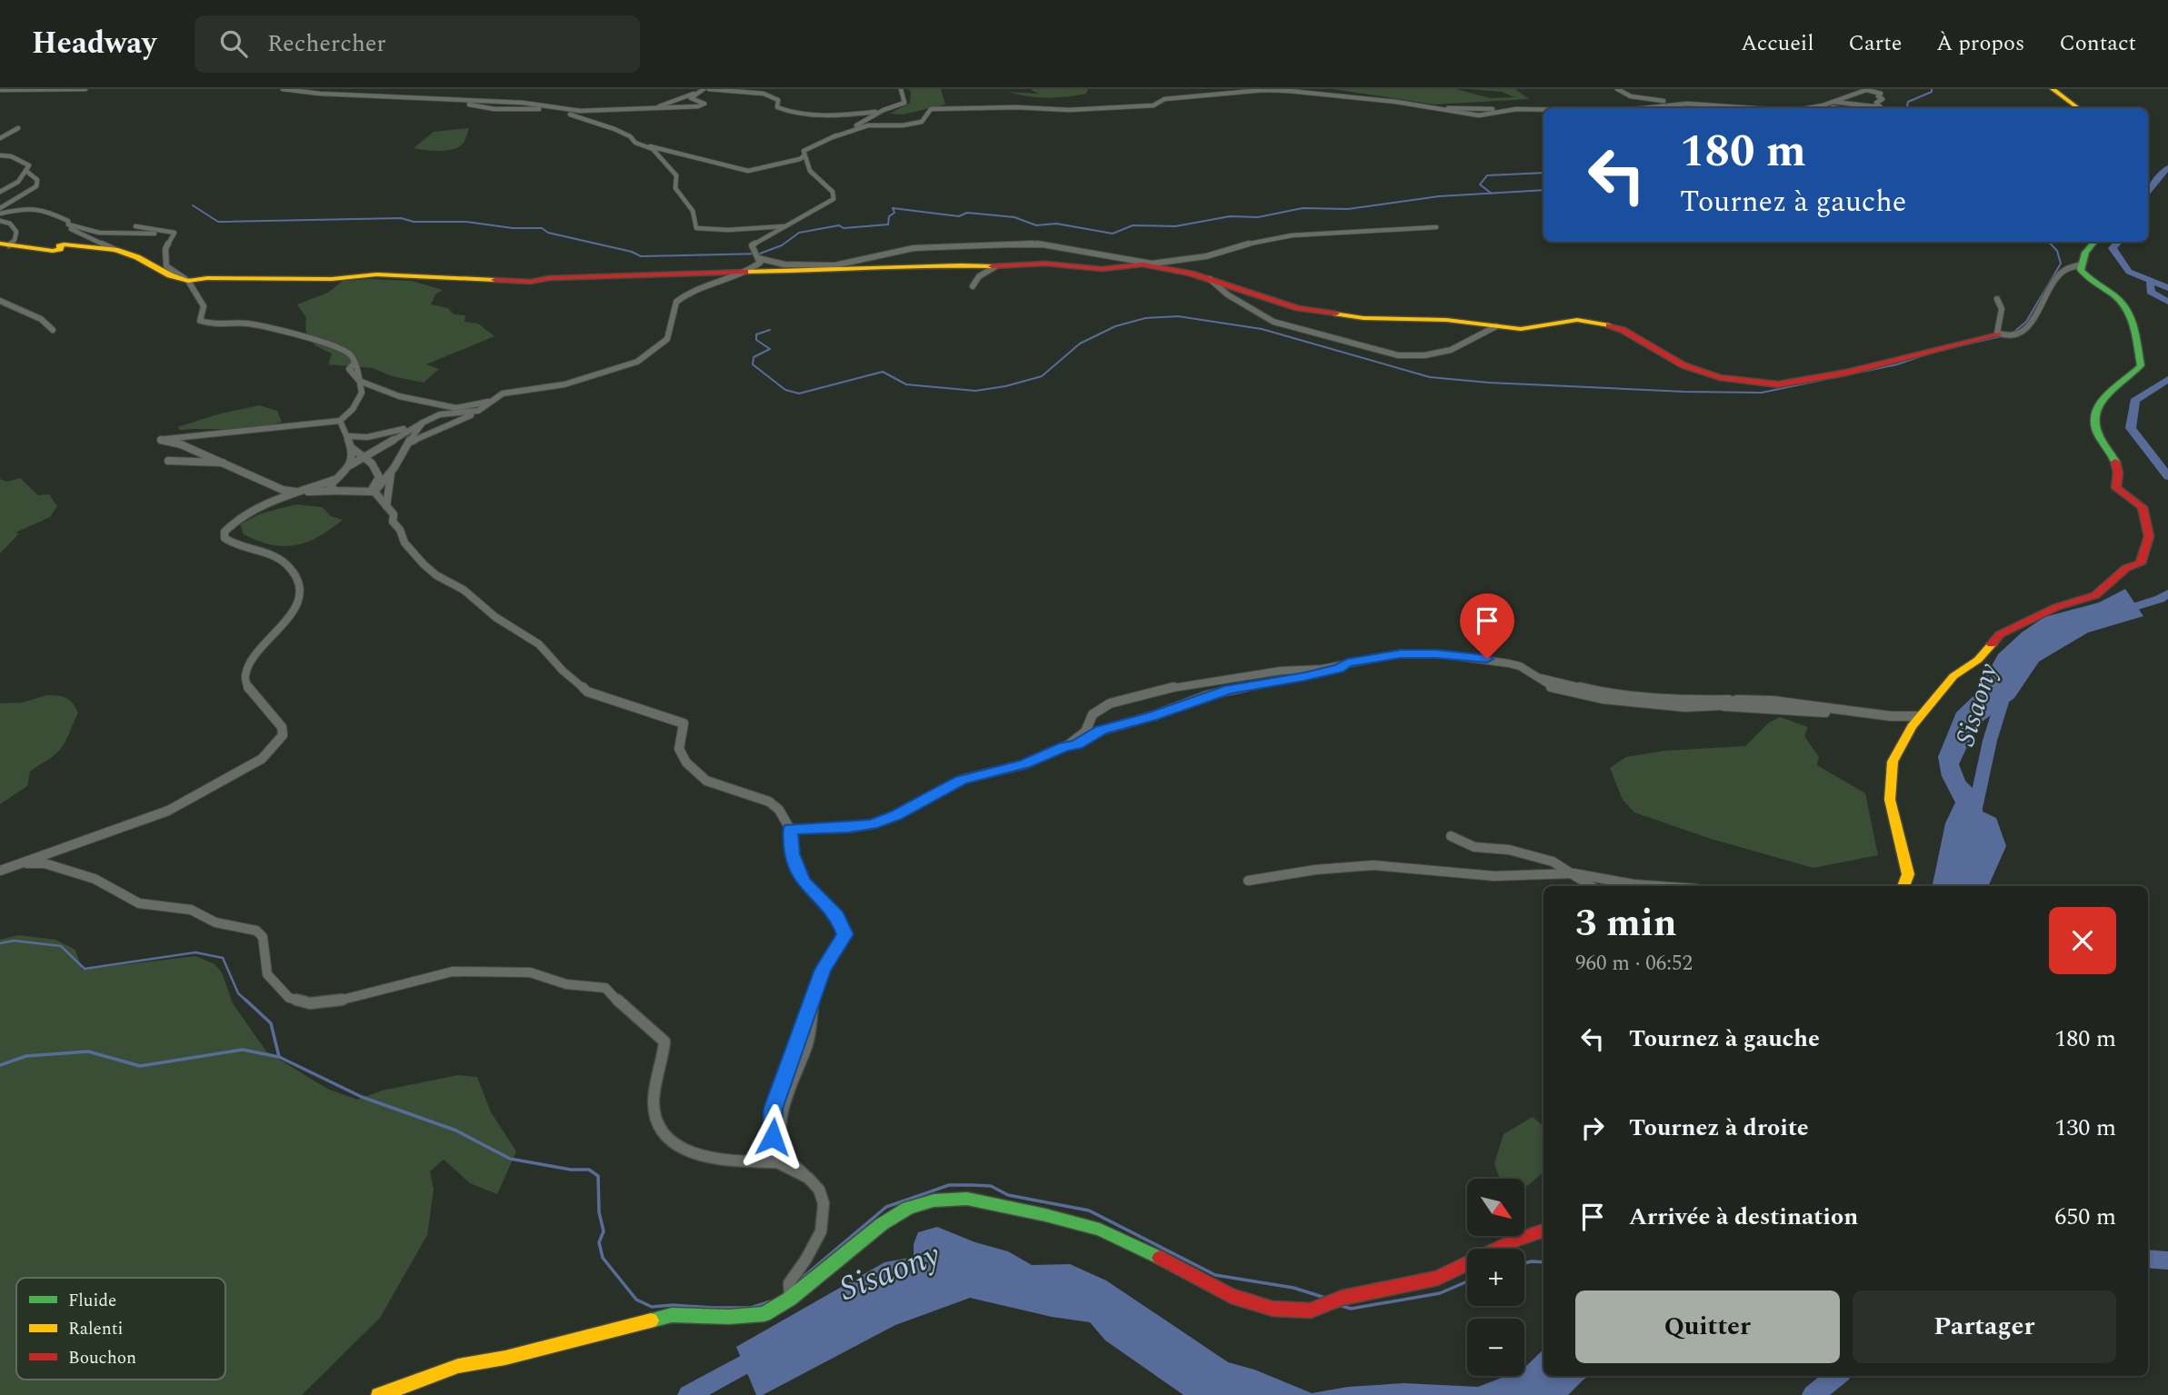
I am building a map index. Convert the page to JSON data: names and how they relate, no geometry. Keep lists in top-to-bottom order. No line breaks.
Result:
{"water":["Sisaony"],"legend":["Fluide","Ralenti","Bouchon"],"north":"bottom right","page":{"header":"Headway","search":"Rechercher","nav":["Accueil","Carte","À propos","Contact"],"turn":["180 m","Tournez à gauche"],"heading":["3 min","960 m · 06:52"],"list":[{"name":"Tournez à gauche","value":"180 m"},{"name":"Tournez à droite","value":"130 m"},{"name":"Arrivée à destination","value":"650 m"}],"map_buttons":["+","−"],"buttons":["Quitter","Partager"]}}
